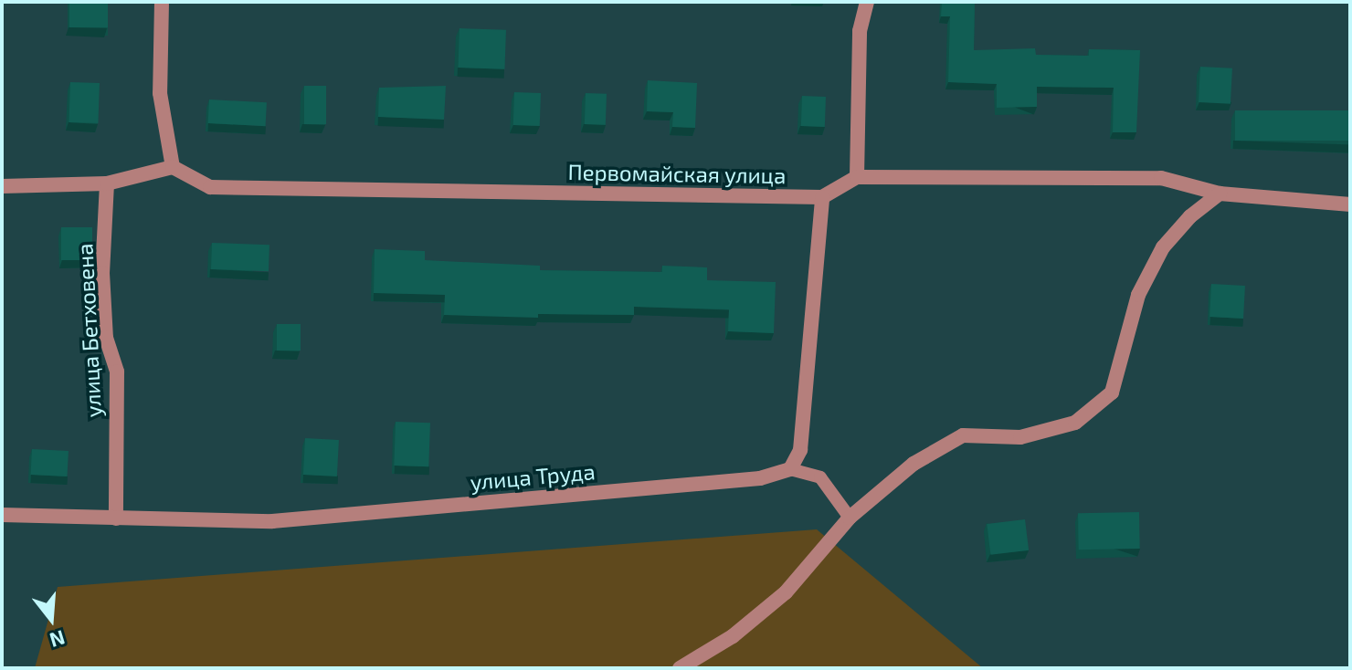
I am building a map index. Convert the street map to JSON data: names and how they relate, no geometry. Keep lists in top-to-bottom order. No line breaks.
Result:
{"streets":{"street":["Первомайская улица","улица Бетховена","улица Труда"]},"crossings":[["улица Бетховена","улица Труда"]],"north":"bottom"}
